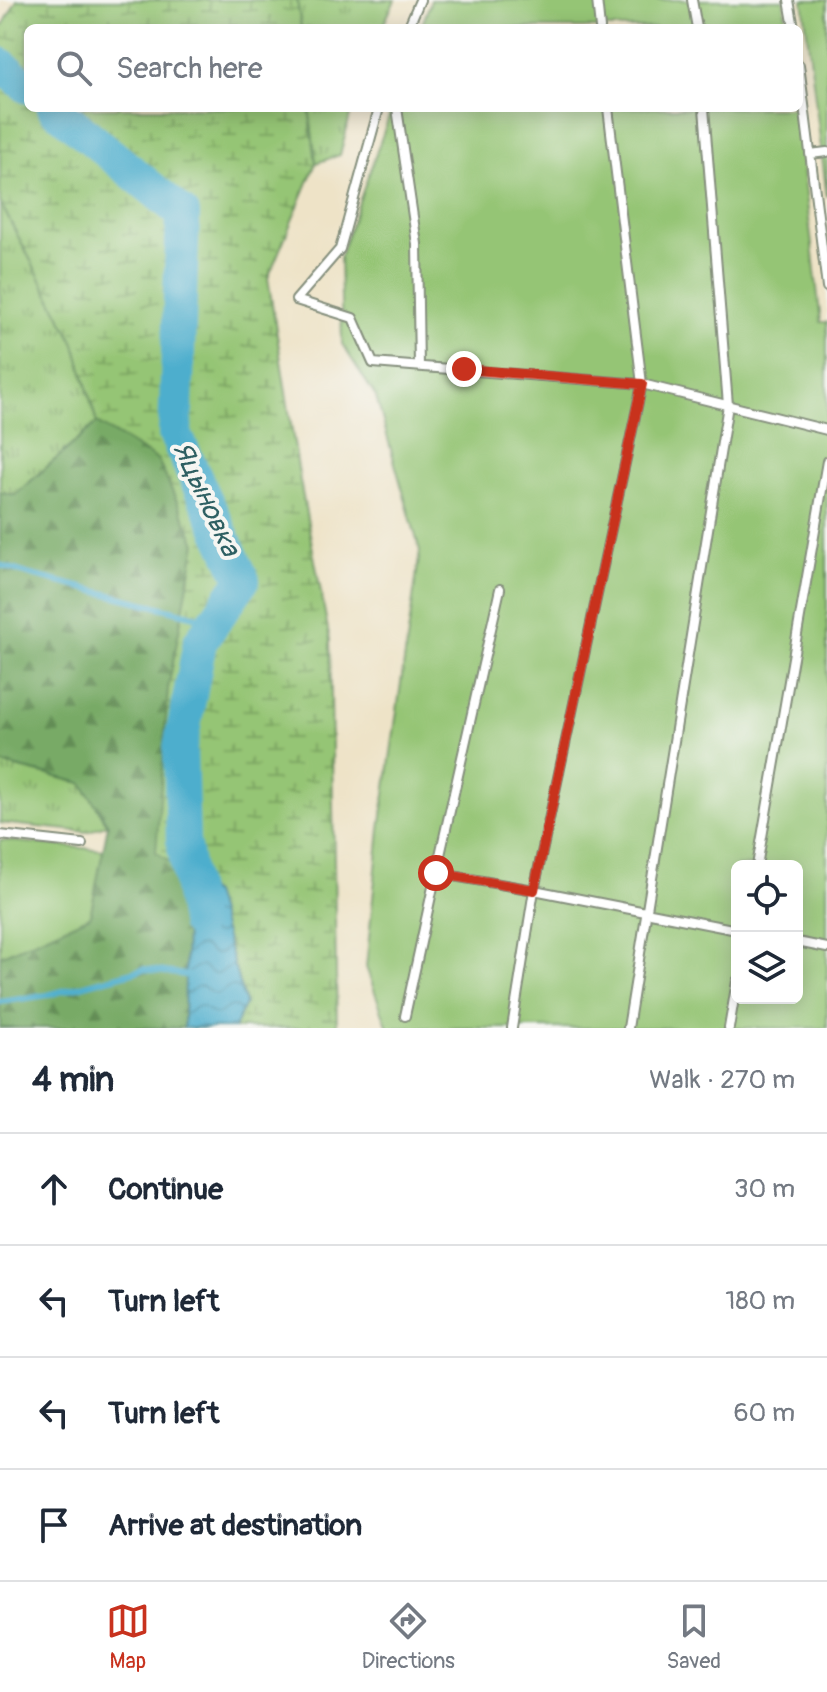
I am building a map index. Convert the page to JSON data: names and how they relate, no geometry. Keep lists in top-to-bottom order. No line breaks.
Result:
{"water":["Яцыновка"],"page":{"search":"Search here","heading":["4 min","Walk · 270 m"],"list":[["Continue","30 m"],["Turn left","180 m"],["Turn left","60 m"],"Arrive at destination"],"nav":["Map","Directions","Saved"]}}
